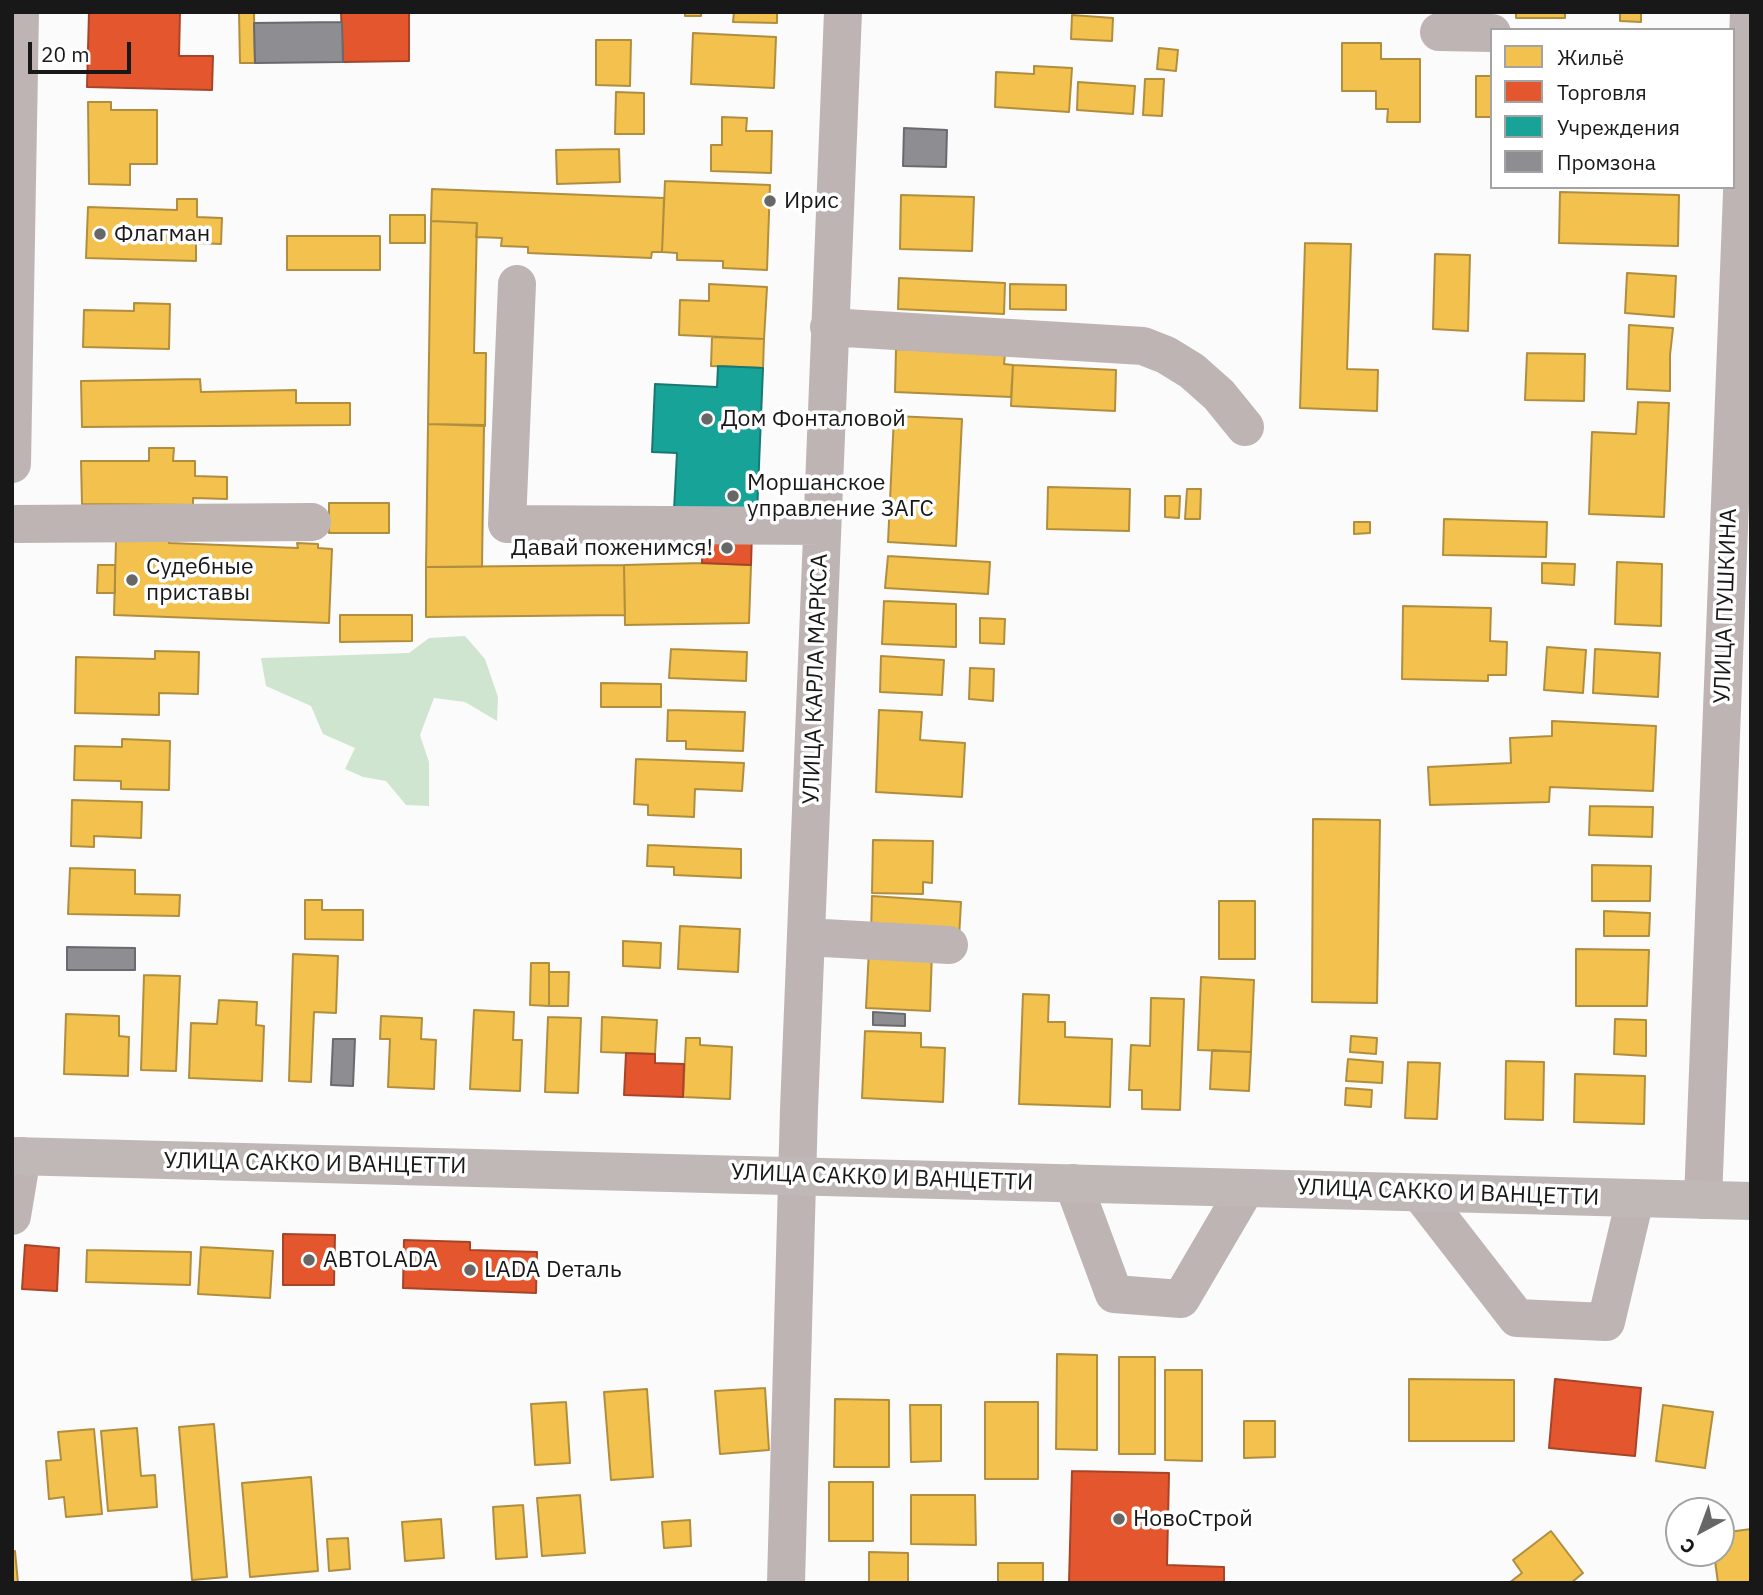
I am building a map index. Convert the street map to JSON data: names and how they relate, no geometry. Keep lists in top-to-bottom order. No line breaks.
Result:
{"streets":{"main road":["УЛИЦА САККО И ВАНЦЕТТИ"],"street":["УЛИЦА ПУШКИНА","УЛИЦА КАРЛА МАРКСА"]},"crossings":[["УЛИЦА ПУШКИНА","УЛИЦА САККО И ВАНЦЕТТИ"],["УЛИЦА КАРЛА МАРКСА","УЛИЦА САККО И ВАНЦЕТТИ"]],"places":["Ирис","Флагман","Дом Фонталовой","Моршанское управление ЗАГС","Давай поженимся!","Судебные приставы","АВТОLADA","LADA Dеталь","НовоСтрой"],"legend":["Жильё","Торговля","Учреждения","Промзона"],"scale_bar":"20 m","north":"bottom left"}
